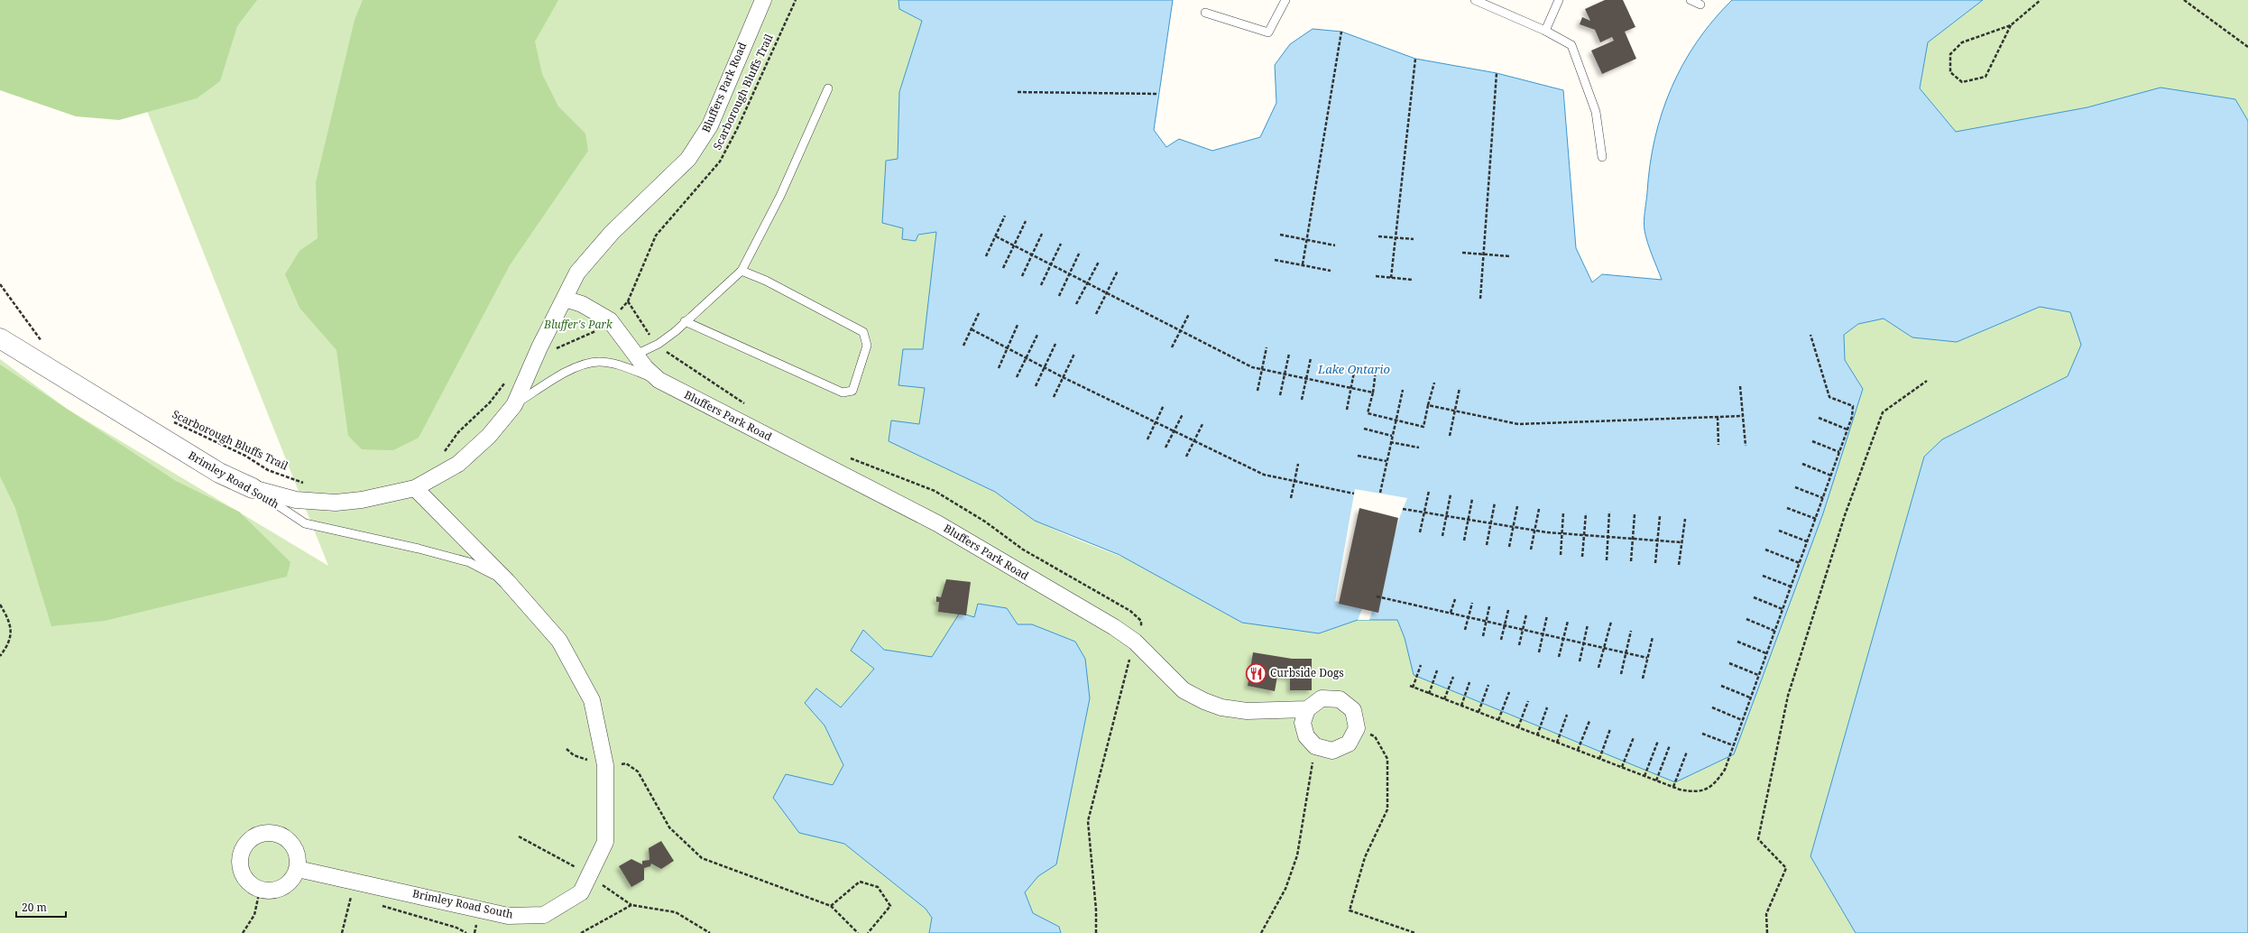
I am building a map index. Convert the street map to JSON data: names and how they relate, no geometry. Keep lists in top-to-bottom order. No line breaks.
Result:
{"streets":{"street":["Bluffers Park Road","Brimley Road South"],"path":["Scarborough Bluffs Trail"]},"crossings":[["Bluffers Park Road","Brimley Road South"]],"water":["Lake Ontario"],"parks":["Bluffer's Park"],"places":{"restaurant":["Curbside Dogs"]},"scale_bar":"20 m"}
